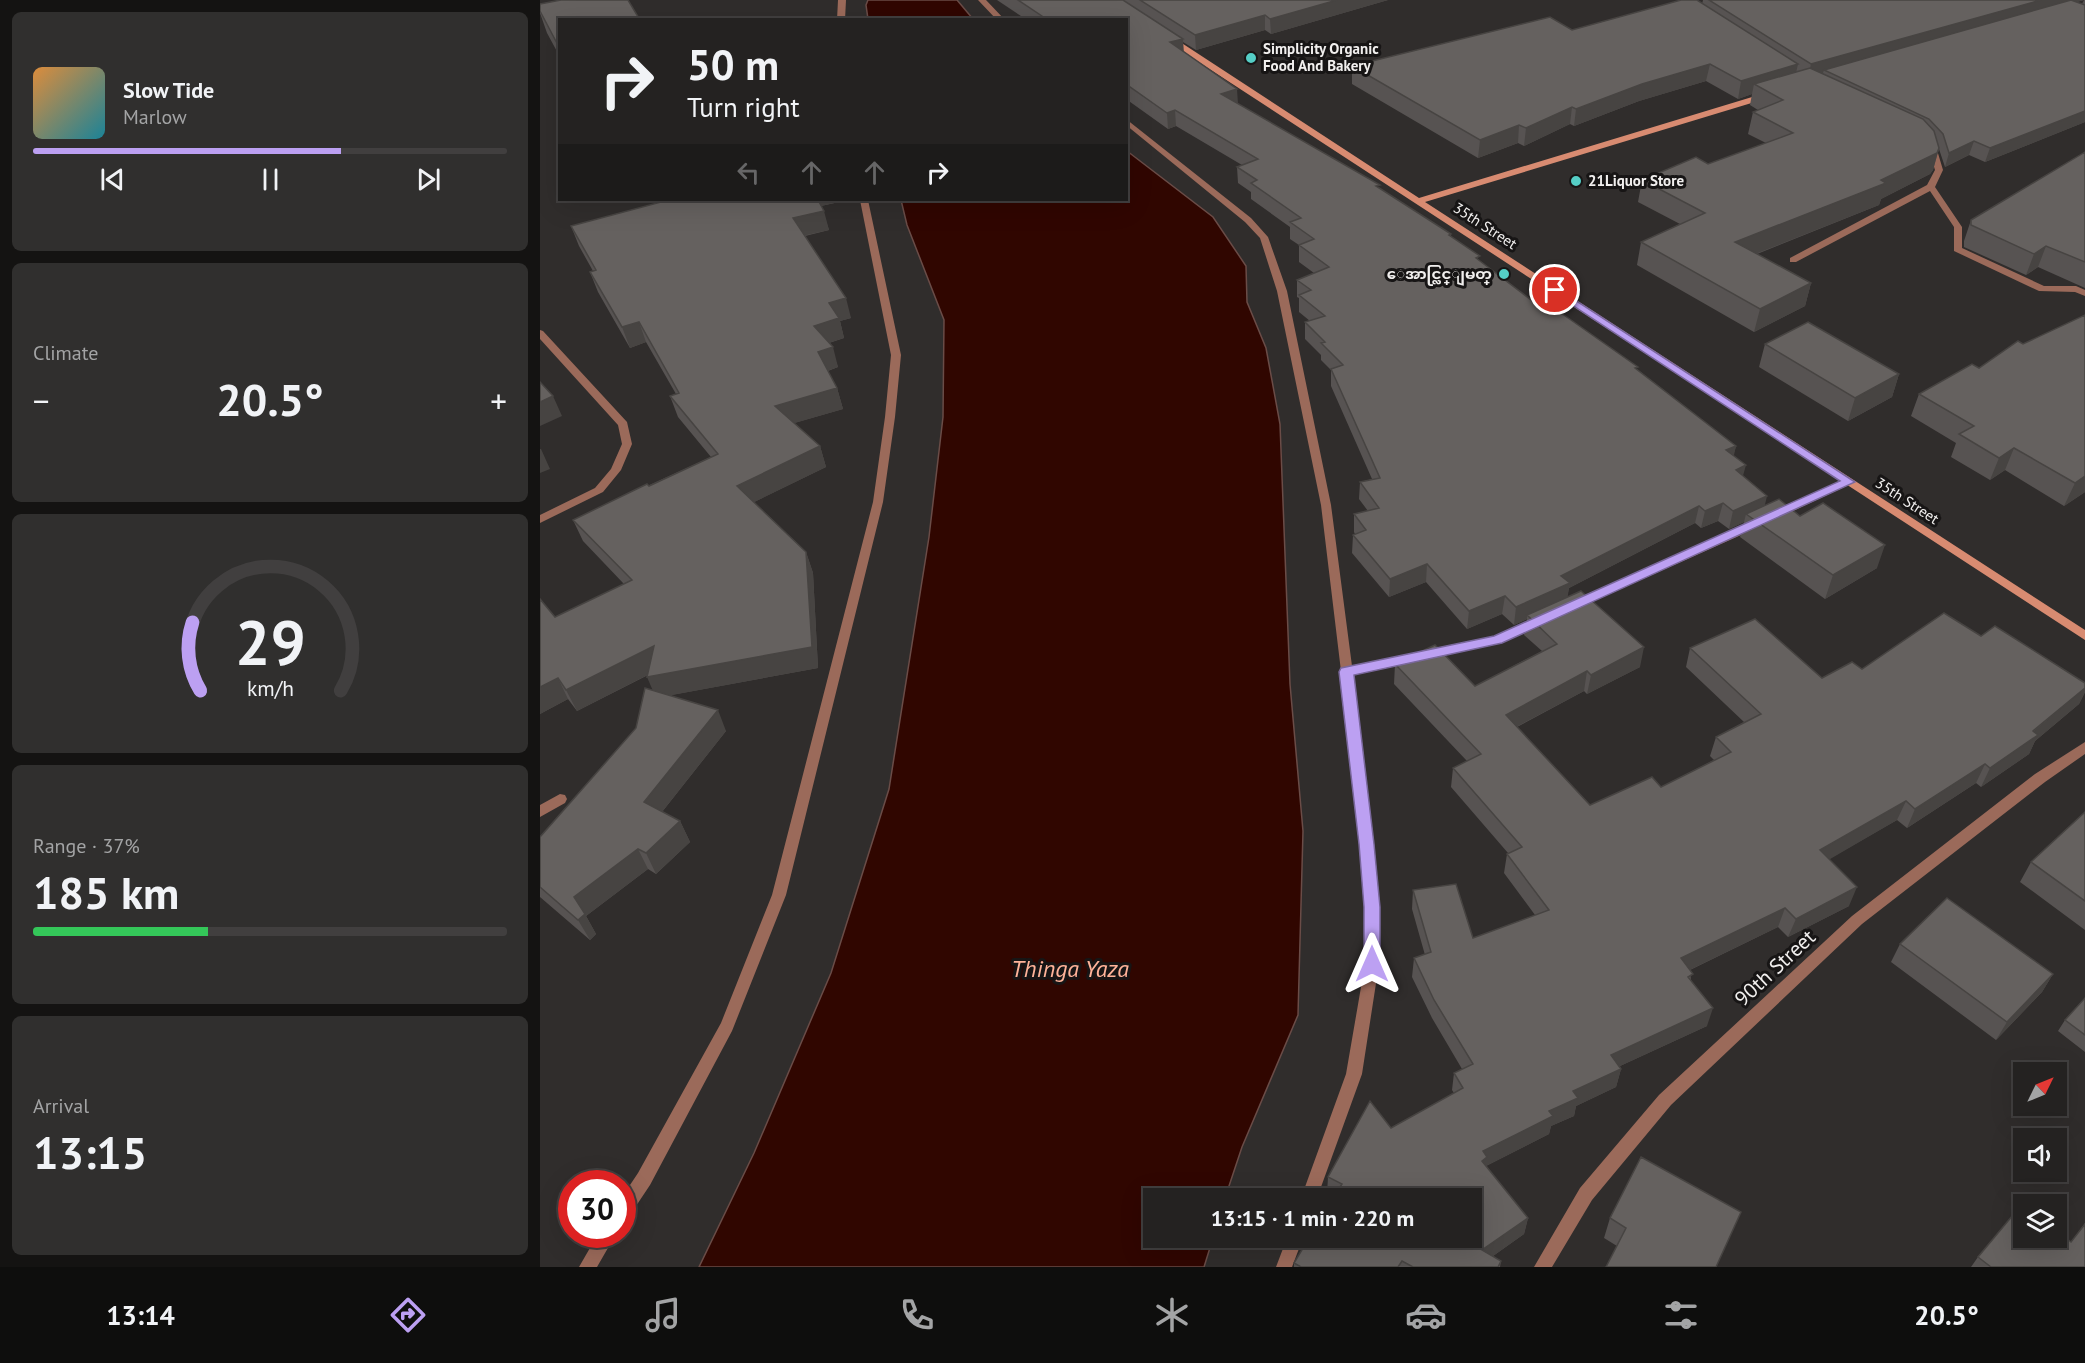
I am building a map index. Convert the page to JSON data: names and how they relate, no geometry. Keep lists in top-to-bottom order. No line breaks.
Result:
{"streets":{"main road":["35th Street"],"street":["90th Street"]},"water":["Thinga Yaza"],"places":["Simplicity Organic Food And Bakery","21Liquor Store","ေအာင္လြင္ျမတ္"],"north":"top right","page":{"turn":["50 m","Turn right"],"song":["Slow Tide","Marlow"],"tile":["Climate",["Range · 37%","185 km"],["Arrival","13:15"]],"heat":["−","20.5°","+"],"limit":"30","trip":"13:15 · 1 min · 220 m","tabs":["13:14","20.5°"],"gauge":["29","km/h"]}}
